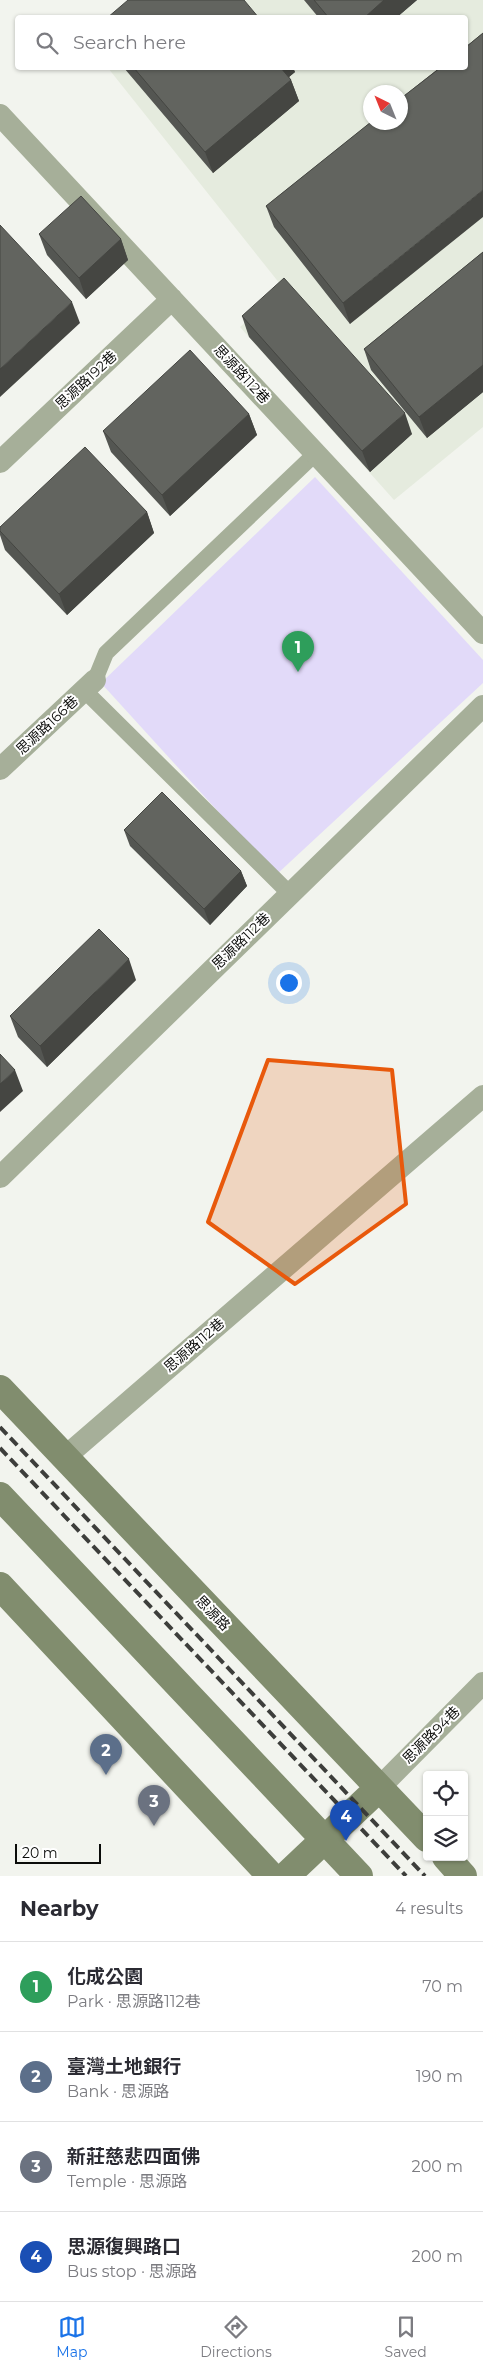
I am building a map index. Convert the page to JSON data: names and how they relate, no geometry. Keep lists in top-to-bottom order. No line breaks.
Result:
{"streets":{"main road":["思源路"],"street":["思源路112巷","思源路192巷","思源路166巷","思源路94巷"]},"crossings":[["思源路112巷","思源路192巷"],["思源路112巷","思源路"],["思源路","思源路94巷"]],"scale_bar":"20 m","north":"top left","page":{"search":"Search here","pins":["1","2","3","4"],"scale":"20 m","heading":["Nearby","4 results"],"list":[{"mark":"1","name":"化成公園","note":"Park · 思源路112巷","value":"70 m"},{"mark":"2","name":"臺灣土地銀行","note":"Bank · 思源路","value":"190 m"},{"mark":"3","name":"新莊慈悲四面佛","note":"Temple · 思源路","value":"200 m"},{"mark":"4","name":"思源復興路口","note":"Bus stop · 思源路","value":"200 m"}],"nav":["Map","Directions","Saved"]}}
